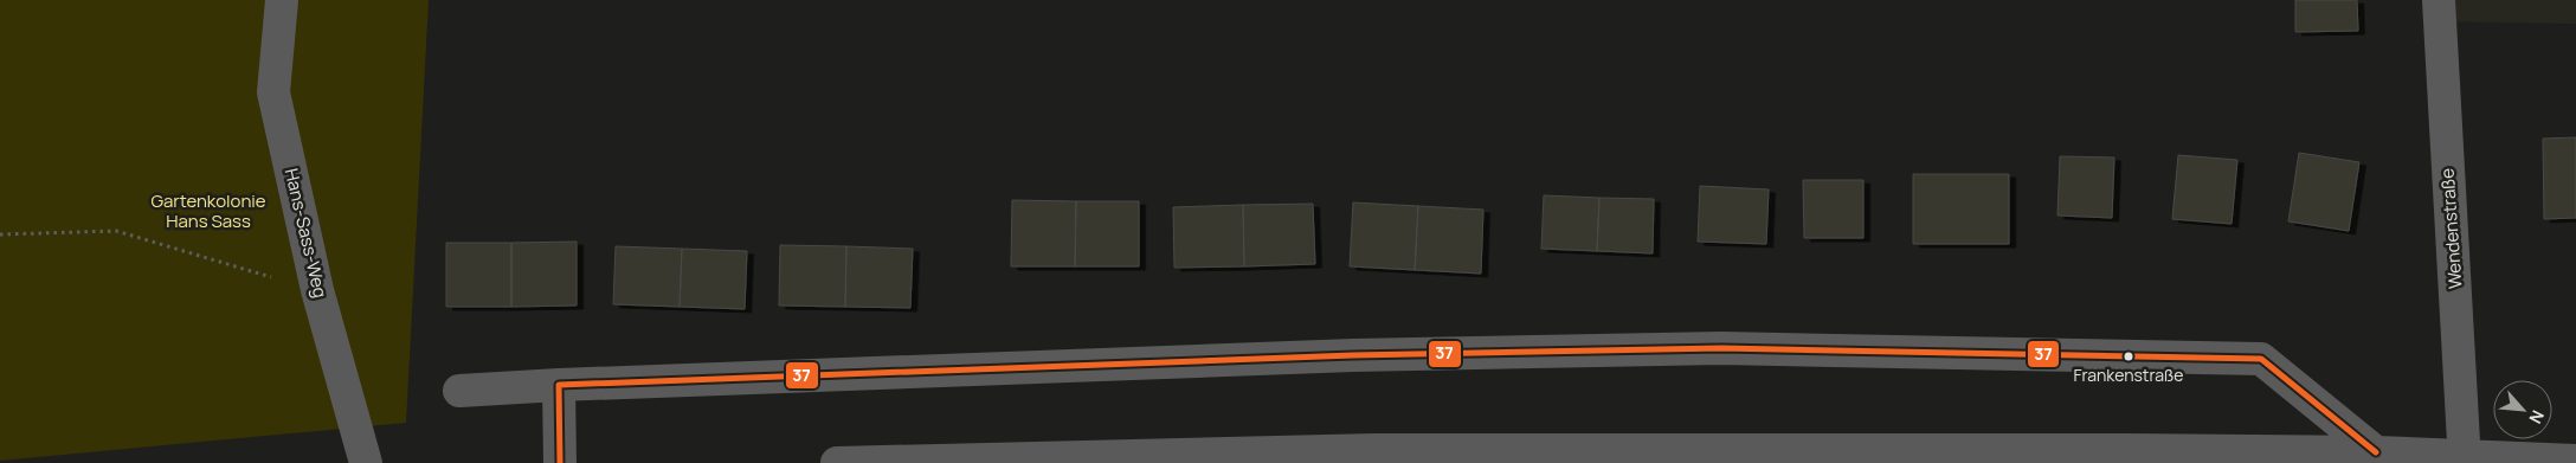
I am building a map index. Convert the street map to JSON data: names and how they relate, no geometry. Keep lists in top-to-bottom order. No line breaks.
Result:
{"streets":{"street":["Wendenstraße","Hans-Sass-Weg"]},"parks":["Gartenkolonie Hans Sass"],"places":["Frankenstraße"],"lines":["transit line 37"],"north":"bottom right"}
